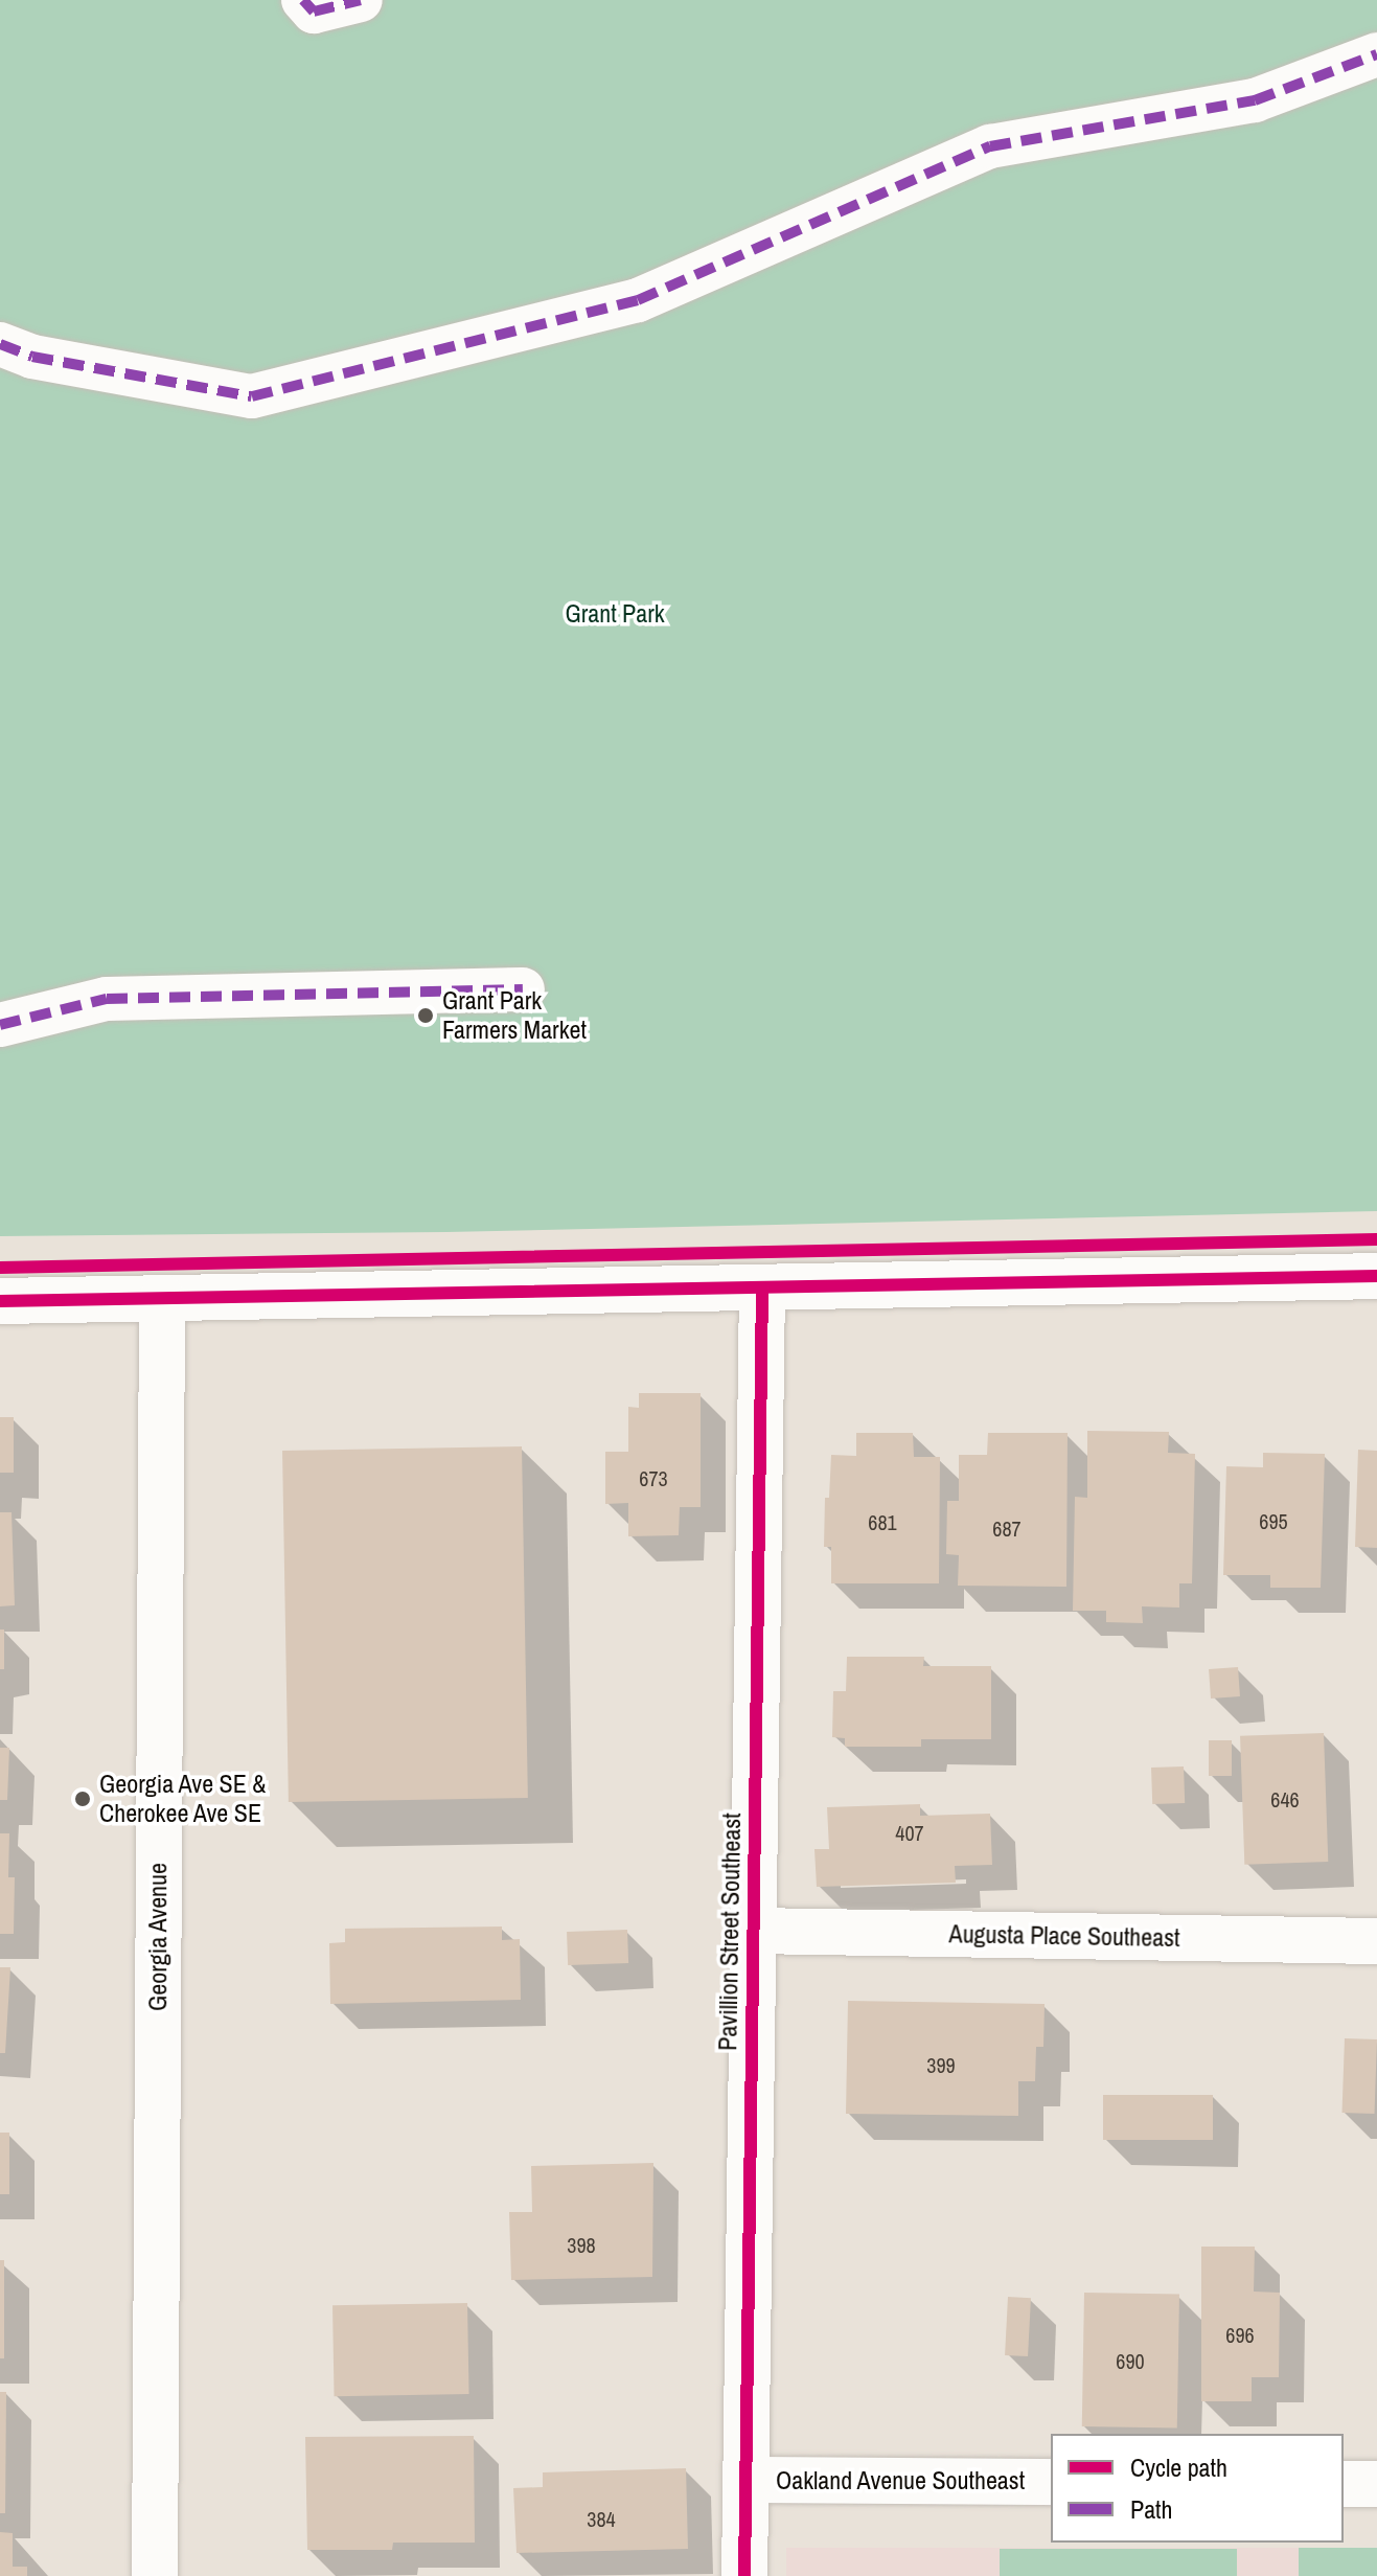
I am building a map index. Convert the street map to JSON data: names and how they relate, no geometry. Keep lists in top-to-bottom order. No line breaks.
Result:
{"streets":{"street":["Pavillion Street Southeast","Augusta Place Southeast","Georgia Avenue","Oakland Avenue Southeast"]},"crossings":[["Pavillion Street Southeast","Augusta Place Southeast"],["Pavillion Street Southeast","Oakland Avenue Southeast"]],"parks":["Grant Park"],"places":["Grant Park Farmers Market","Georgia Ave SE & Cherokee Ave SE"],"house_numbers":["673","695","681","687","646","407","399","398","696","690","384"],"legend":["Cycle path","Path"]}
